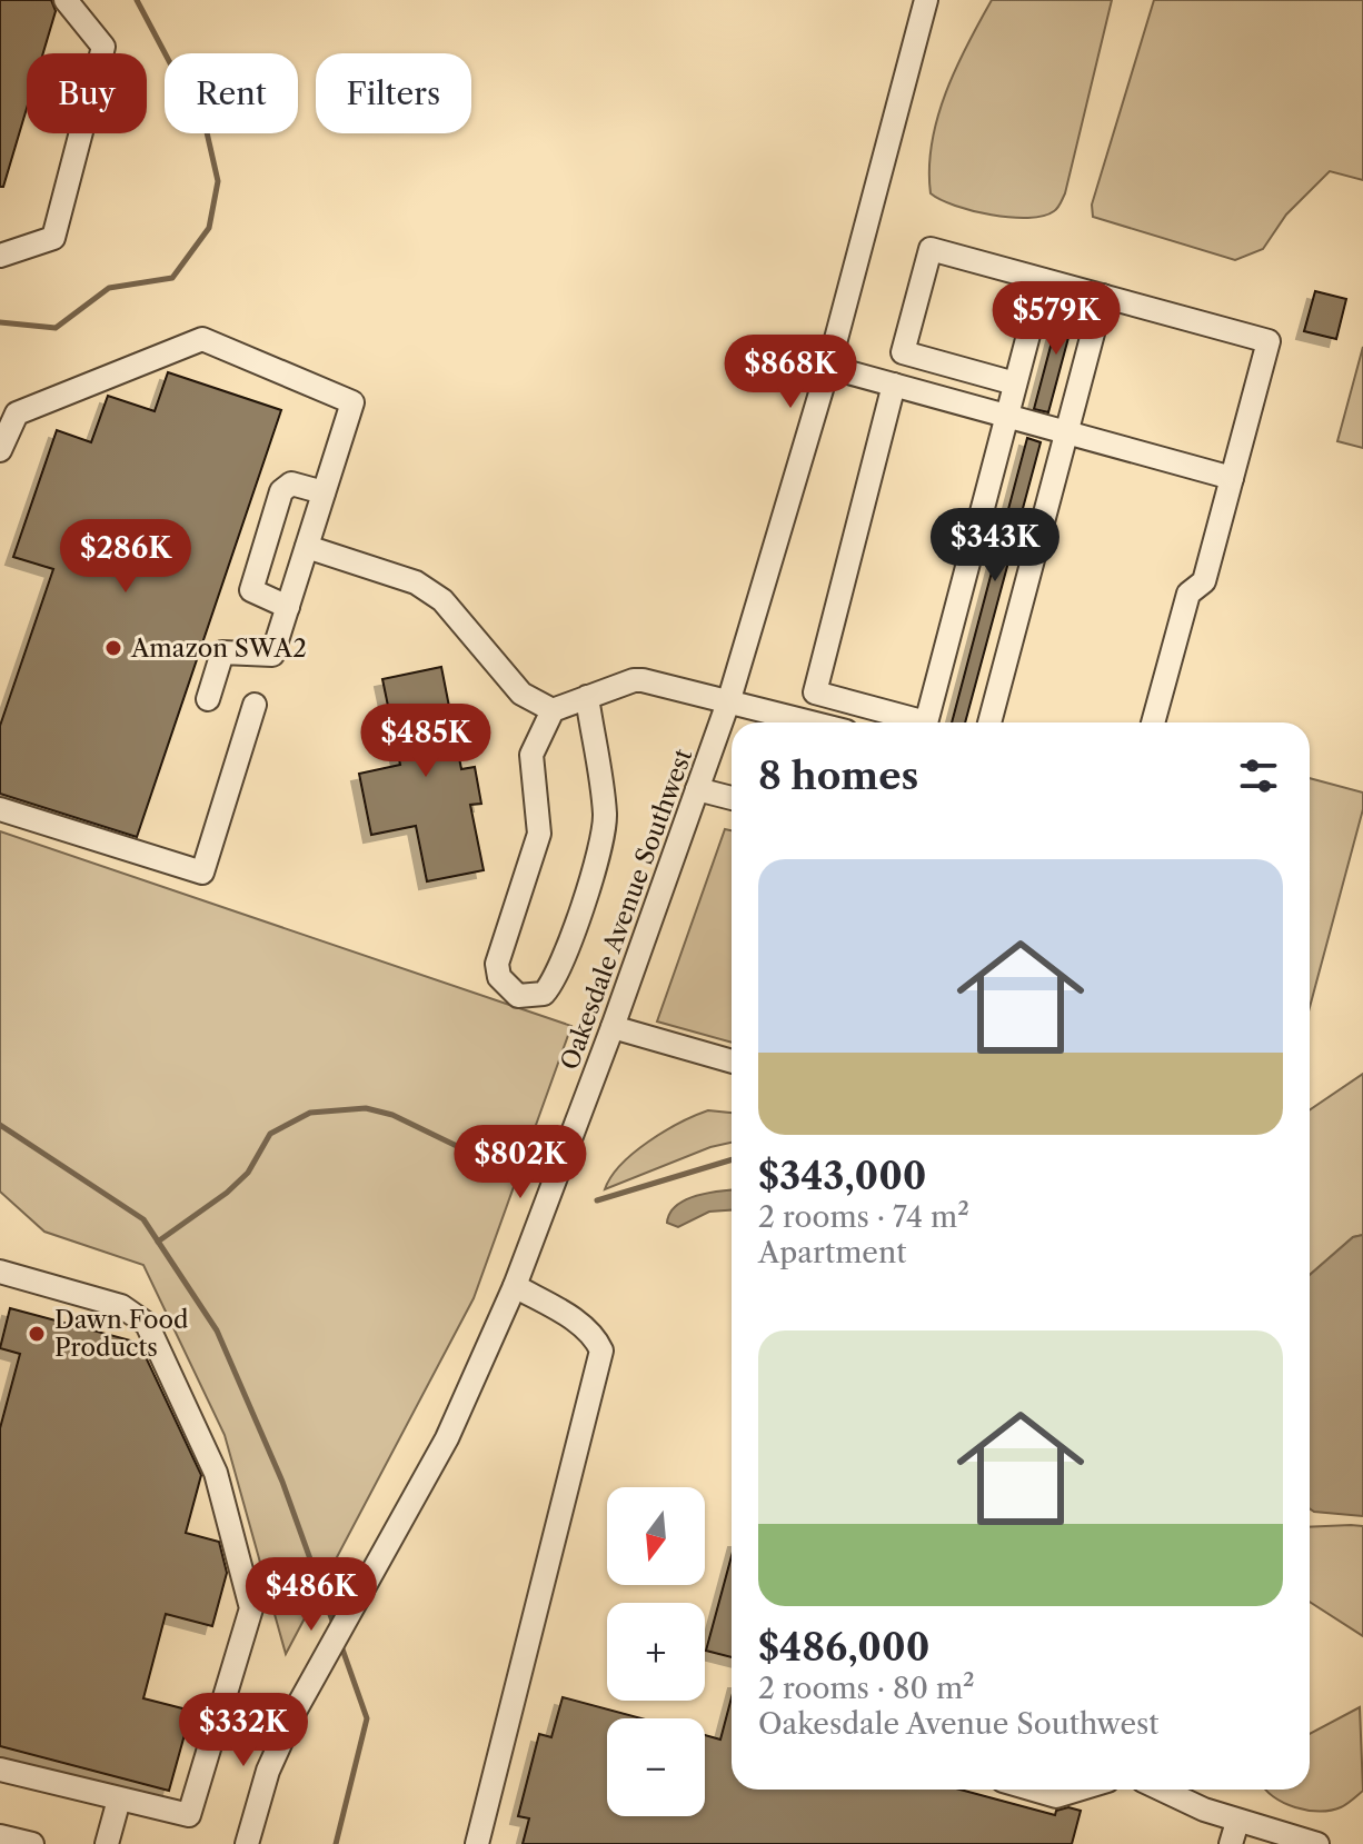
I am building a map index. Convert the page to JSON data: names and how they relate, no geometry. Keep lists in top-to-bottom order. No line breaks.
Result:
{"streets":{"street":["Oakesdale Avenue Southwest"]},"places":["Amazon SWA2","Dawn Food Products"],"north":"bottom","page":{"chip":["Buy","Rent","Filters"],"price":["$579K","$868K","$343K","$286K","$485K","$802K","$486K","$332K"],"heading":"8 homes","list":[{"name":"$343,000","note":"2 rooms · 74 m² · Apartment"},{"name":"$486,000","note":"2 rooms · 80 m² · Oakesdale Avenue Southwest"}],"map_buttons":["+","−"]}}
